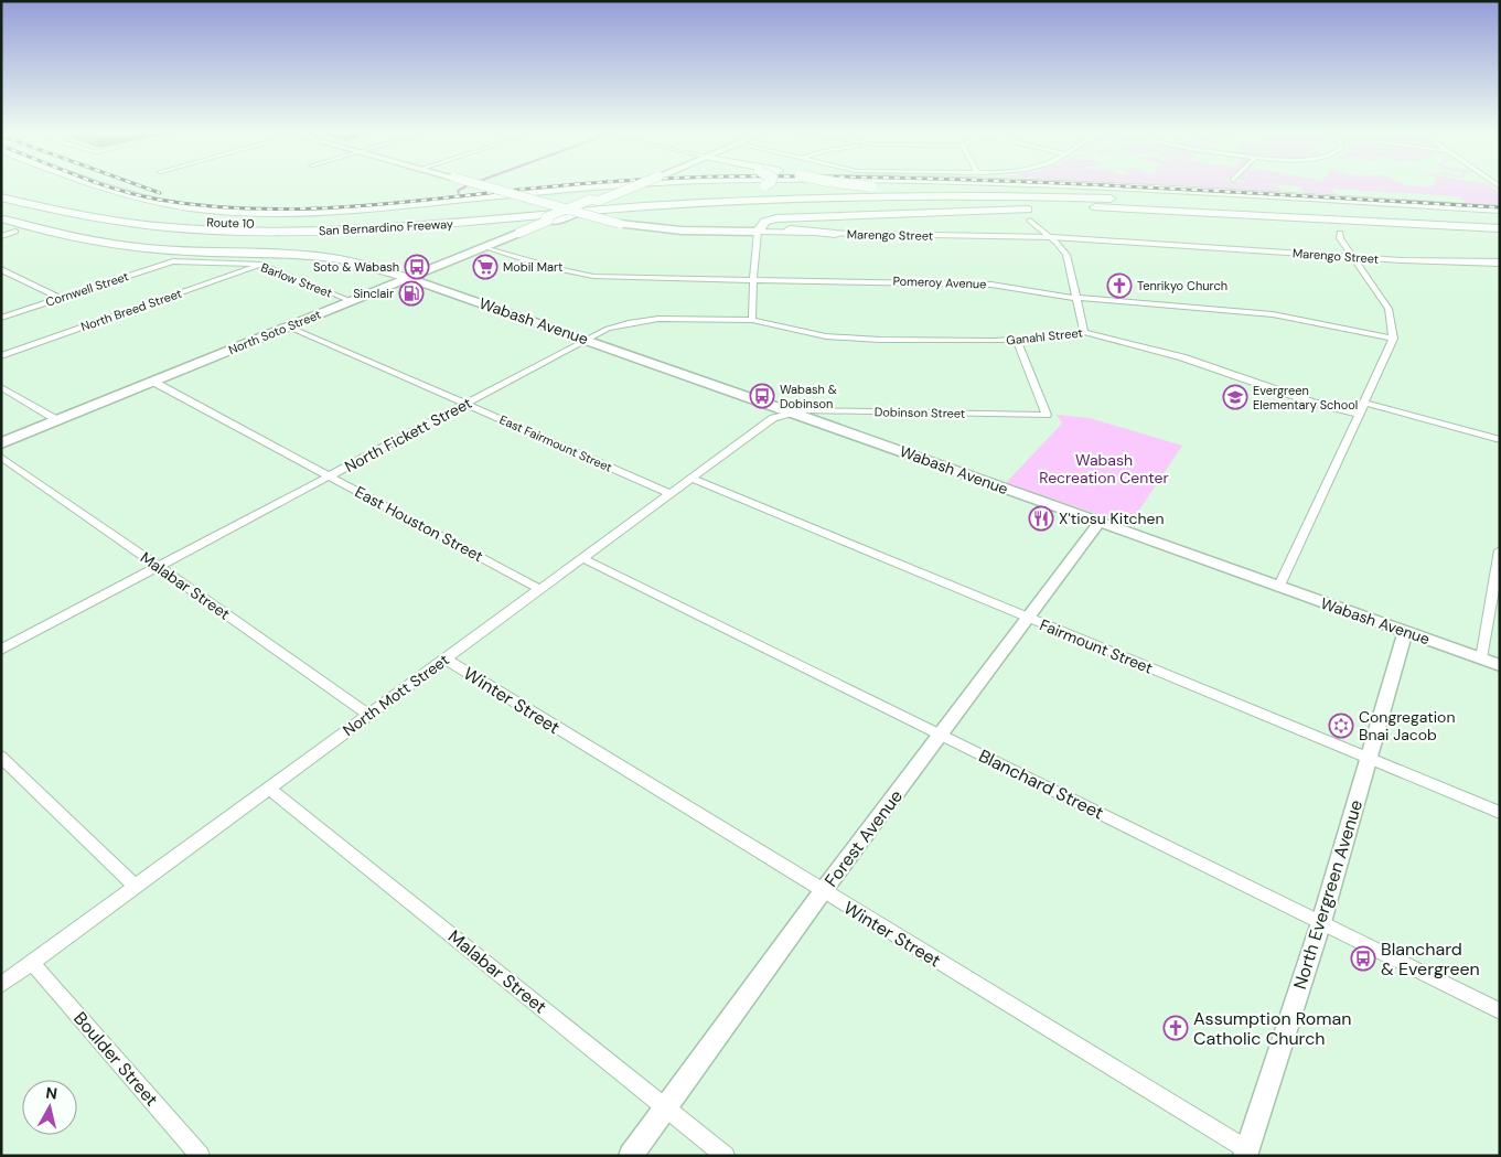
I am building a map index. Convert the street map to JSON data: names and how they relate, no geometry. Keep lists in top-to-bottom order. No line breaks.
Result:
{"streets":{"highway":["Route 10","San Bernardino Freeway"],"main road":["Marengo Street","North Soto Street"],"street":["Barlow Street","Pomeroy Avenue","Cornwell Street","North Breed Street","Wabash Avenue","Ganahl Street","Dobinson Street","North Fickett Street","East Fairmount Street","East Houston Street","Malabar Street","Fairmount Street","North Mott Street","Winter Street","Blanchard Street","Forest Avenue","North Evergreen Avenue","Boulder Street"]},"crossings":[["Route 10","San Bernardino Freeway"],["Marengo Street","North Soto Street"],["Barlow Street","Cornwell Street"],["Barlow Street","North Breed Street"],["Barlow Street","North Soto Street"],["Pomeroy Avenue","North Soto Street"],["Wabash Avenue","North Soto Street"],["Wabash Avenue","Dobinson Street"],["Wabash Avenue","North Fickett Street"],["Wabash Avenue","North Mott Street"],["Wabash Avenue","Forest Avenue"],["Wabash Avenue","North Evergreen Avenue"],["North Soto Street","East Fairmount Street"],["North Soto Street","East Houston Street"],["Ganahl Street","Dobinson Street"],["Ganahl Street","North Fickett Street"],["Dobinson Street","North Mott Street"],["North Fickett Street","East Fairmount Street"],["North Fickett Street","East Houston Street"],["North Fickett Street","Malabar Street"],["East Fairmount Street","North Mott Street"],["East Houston Street","North Mott Street"],["Malabar Street","North Mott Street"],["Malabar Street","Forest Avenue"],["Fairmount Street","North Mott Street"],["Fairmount Street","Forest Avenue"],["Fairmount Street","North Evergreen Avenue"],["North Mott Street","Winter Street"],["North Mott Street","Blanchard Street"],["North Mott Street","Boulder Street"],["Winter Street","Forest Avenue"],["Winter Street","North Evergreen Avenue"],["Blanchard Street","Forest Avenue"],["Blanchard Street","North Evergreen Avenue"]],"parks":["Wabash Recreation Center"],"places":{"bus stop":["Soto & Wabash","Wabash & Dobinson","Blanchard & Evergreen"],"supermarket":["Mobil Mart"],"church":["Tenrikyo Church","Assumption Roman Catholic Church"],"fuel station":["Sinclair"],"school or university":["Evergreen Elementary School"],"restaurant":["X'tiosu Kitchen"],"synagogue":["Congregation Bnai Jacob"]},"north":"top"}
